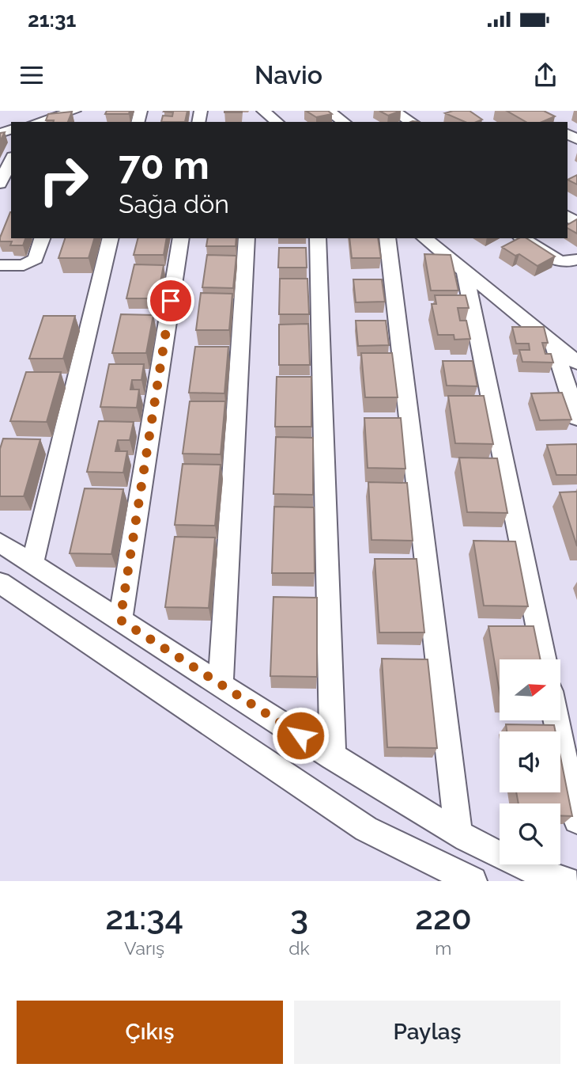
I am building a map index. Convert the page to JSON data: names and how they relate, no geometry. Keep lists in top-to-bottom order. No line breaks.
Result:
{"north":"right","page":{"status":"21:31","header":"Navio","turn":["70 m","Sağa dön"],"eta":["21:34","Varış","3","dk","220","m"],"buttons":["Çıkış","Paylaş"]}}
